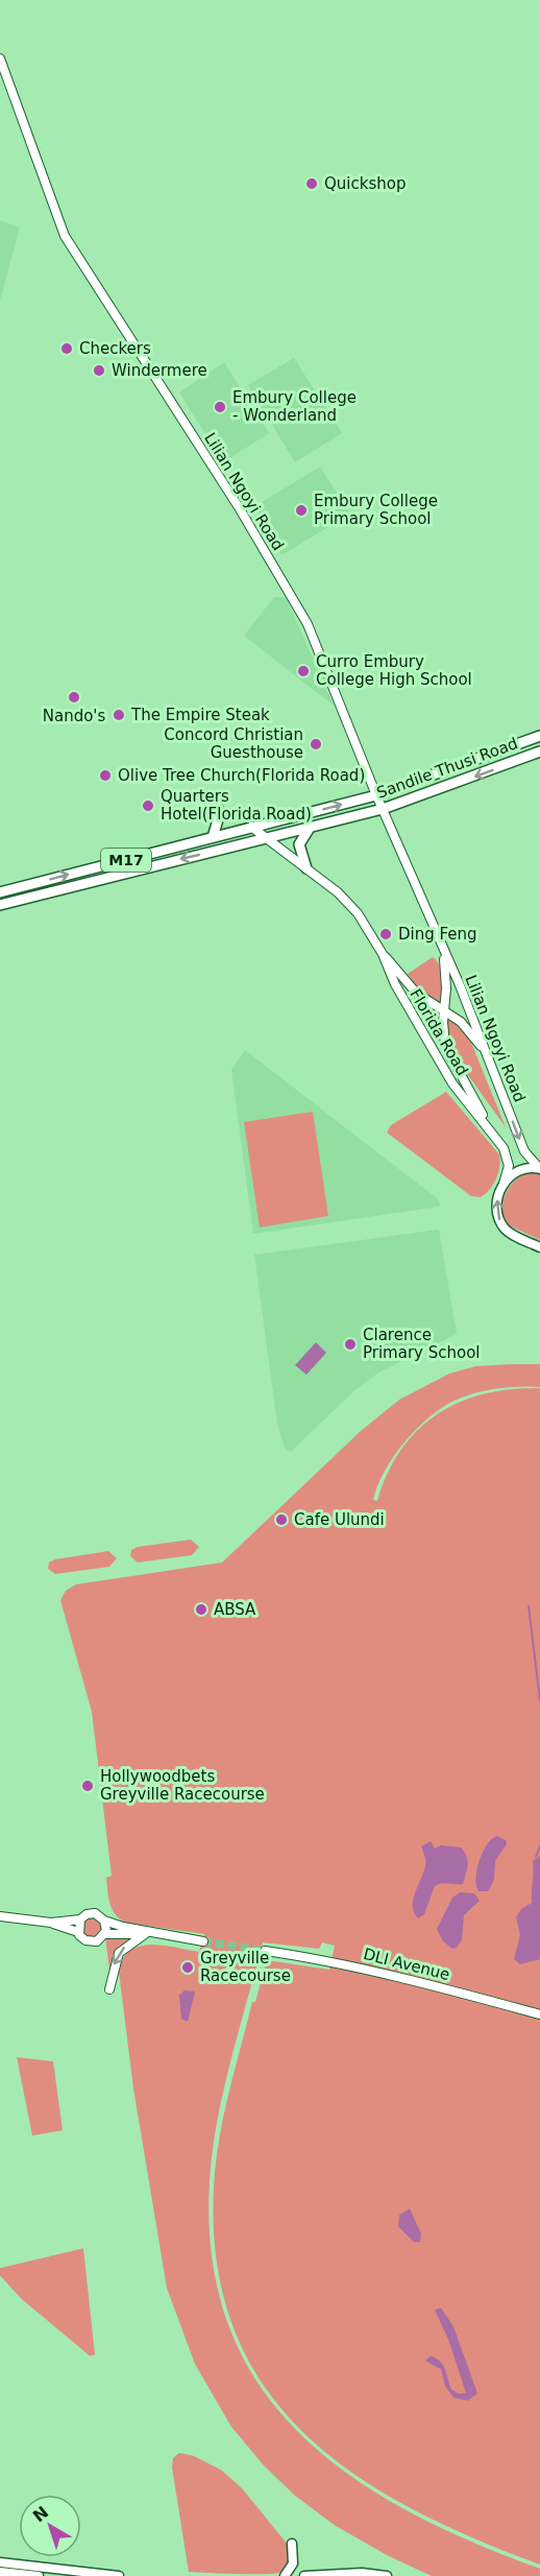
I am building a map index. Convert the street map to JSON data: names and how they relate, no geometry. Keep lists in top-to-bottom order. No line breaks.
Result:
{"streets":{"main road":["Sandile Thusi Road","M17"],"street":["Lilian Ngoyi Road","Florida Road","DLI Avenue"]},"crossings":[["Lilian Ngoyi Road","Sandile Thusi Road"],["Lilian Ngoyi Road","Florida Road"],["Sandile Thusi Road","Florida Road"]],"places":["Quickshop","Checkers","Windermere","Embury College - Wonderland","Embury College Primary School","Curro Embury College High School","Nando's","The Empire Steak","Concord Christian Guesthouse","Olive Tree Church(Florida Road)","Quarters Hotel(Florida Road)","Ding Feng","Clarence Primary School","Cafe Ulundi","ABSA","Hollywoodbets Greyville Racecourse","Greyville Racecourse"],"north":"top left"}
